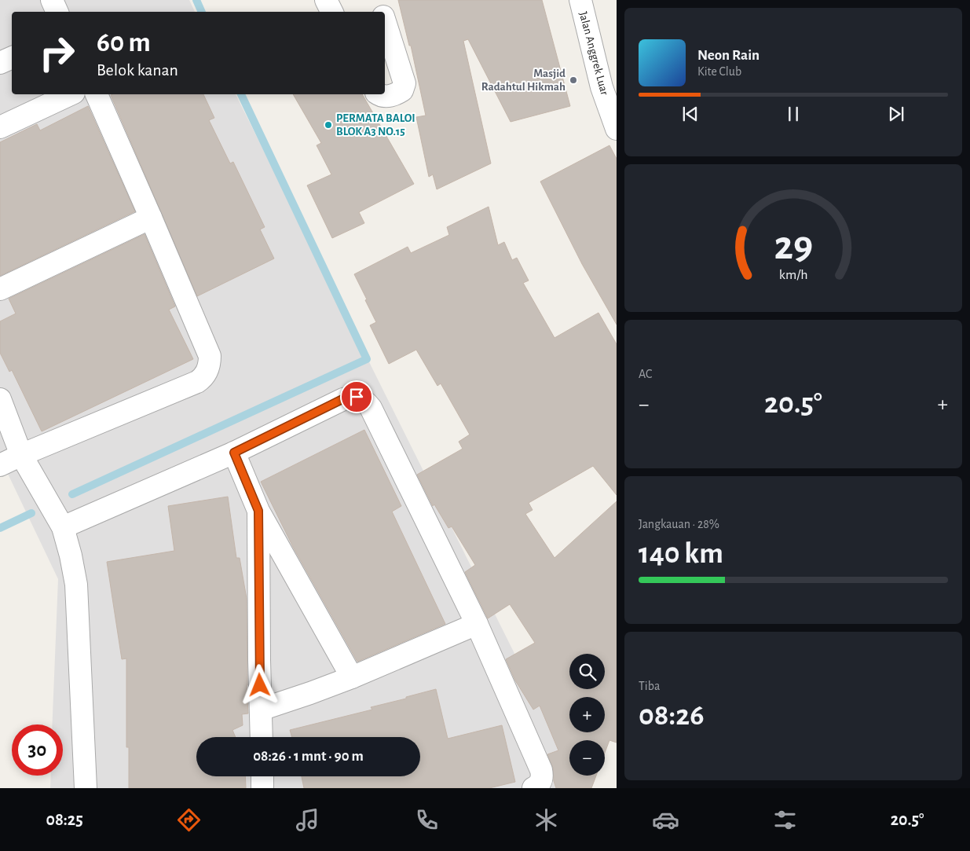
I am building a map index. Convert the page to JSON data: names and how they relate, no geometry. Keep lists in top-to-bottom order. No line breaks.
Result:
{"streets":{"street":["Jalan Anggrek Luar"]},"places":["Masjid Radahtul Hikmah","PERMATA BALOI BLOK A3 NO.15"],"page":{"turn":["60 m","Belok kanan"],"song":["Neon Rain","Kite Club"],"tile":["AC",["Jangkauan · 28%","140 km"],["Tiba","08:26"]],"heat":["−","20.5°","+"],"map_buttons":["+","−"],"limit":"30","trip":"08:26 · 1 mnt · 90 m","tabs":["08:25","20.5°"],"gauge":["29","km/h"]}}
